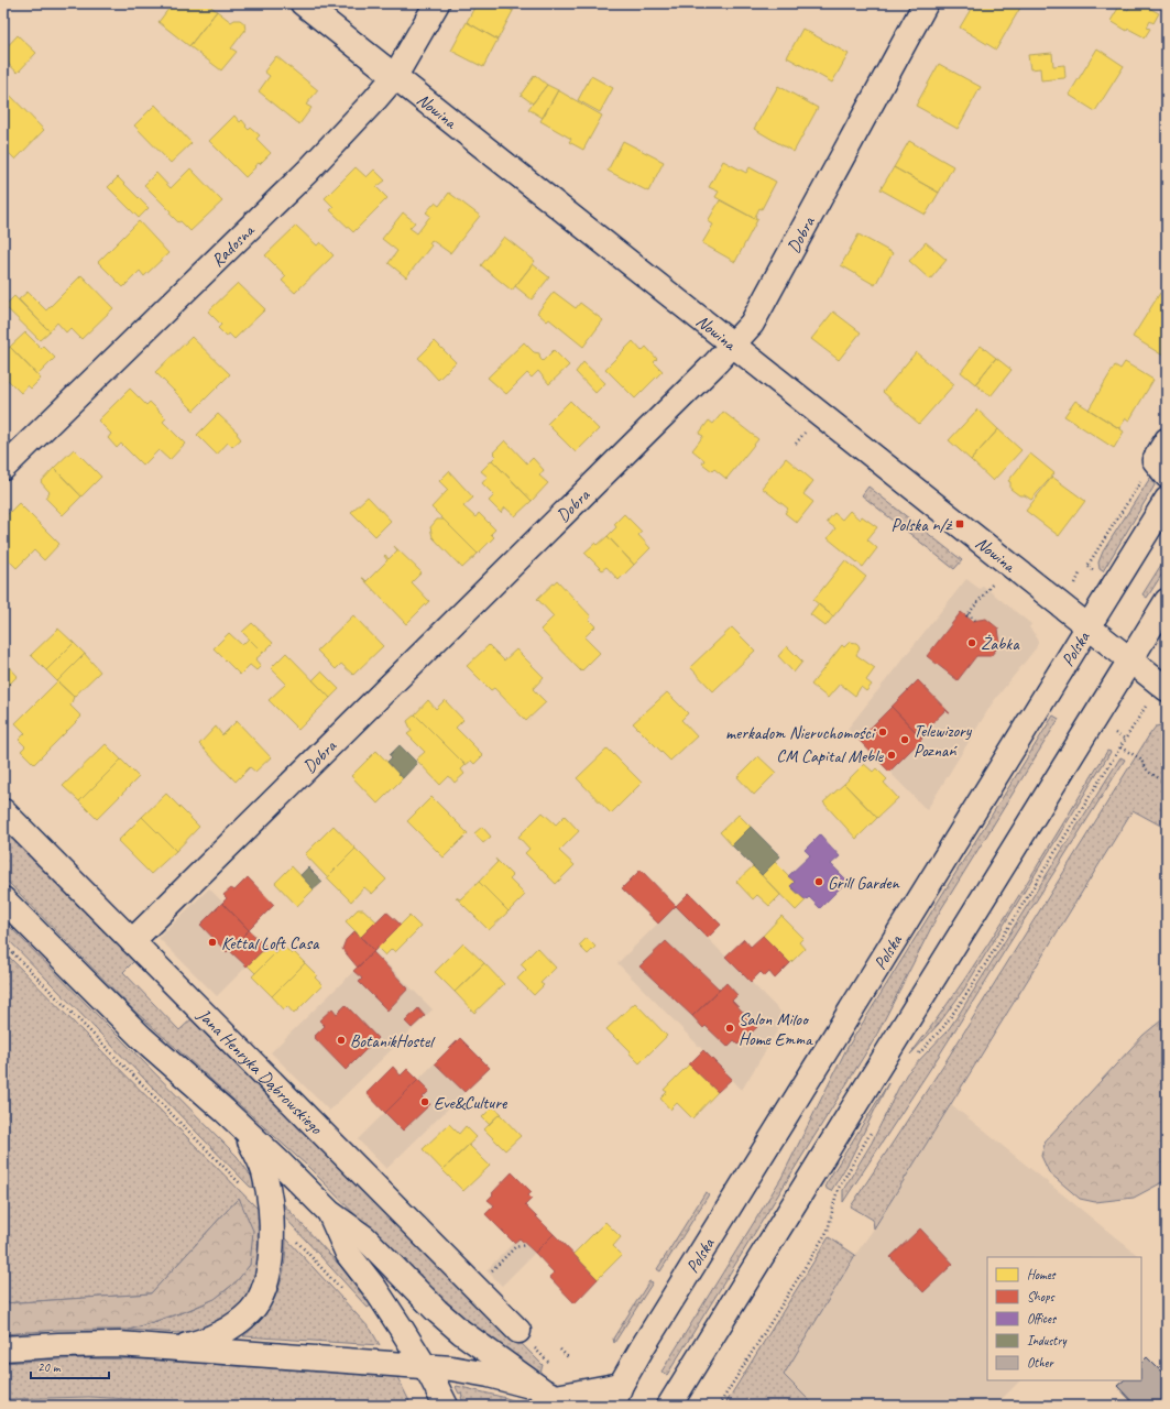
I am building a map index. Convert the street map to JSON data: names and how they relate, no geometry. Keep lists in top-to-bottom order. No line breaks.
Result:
{"streets":{"street":["Nowina","Dobra","Radosna","Polska","Jana Henryka Dąbrowskiego"]},"crossings":[["Nowina","Dobra"],["Nowina","Radosna"],["Nowina","Polska"],["Dobra","Jana Henryka Dąbrowskiego"]],"places":{"transit":["Polska n/ż"],"other":["Żabka","merkadom Nieruchomości","Telewizory Poznań","CM Capital Meble","Grill Garden","Kettal Loft Casa","Salon Miloo Home Emma","BotanikHostel","Eve&Culture"]},"legend":["Homes","Shops","Offices","Industry","Other"],"scale_bar":"20 m"}
